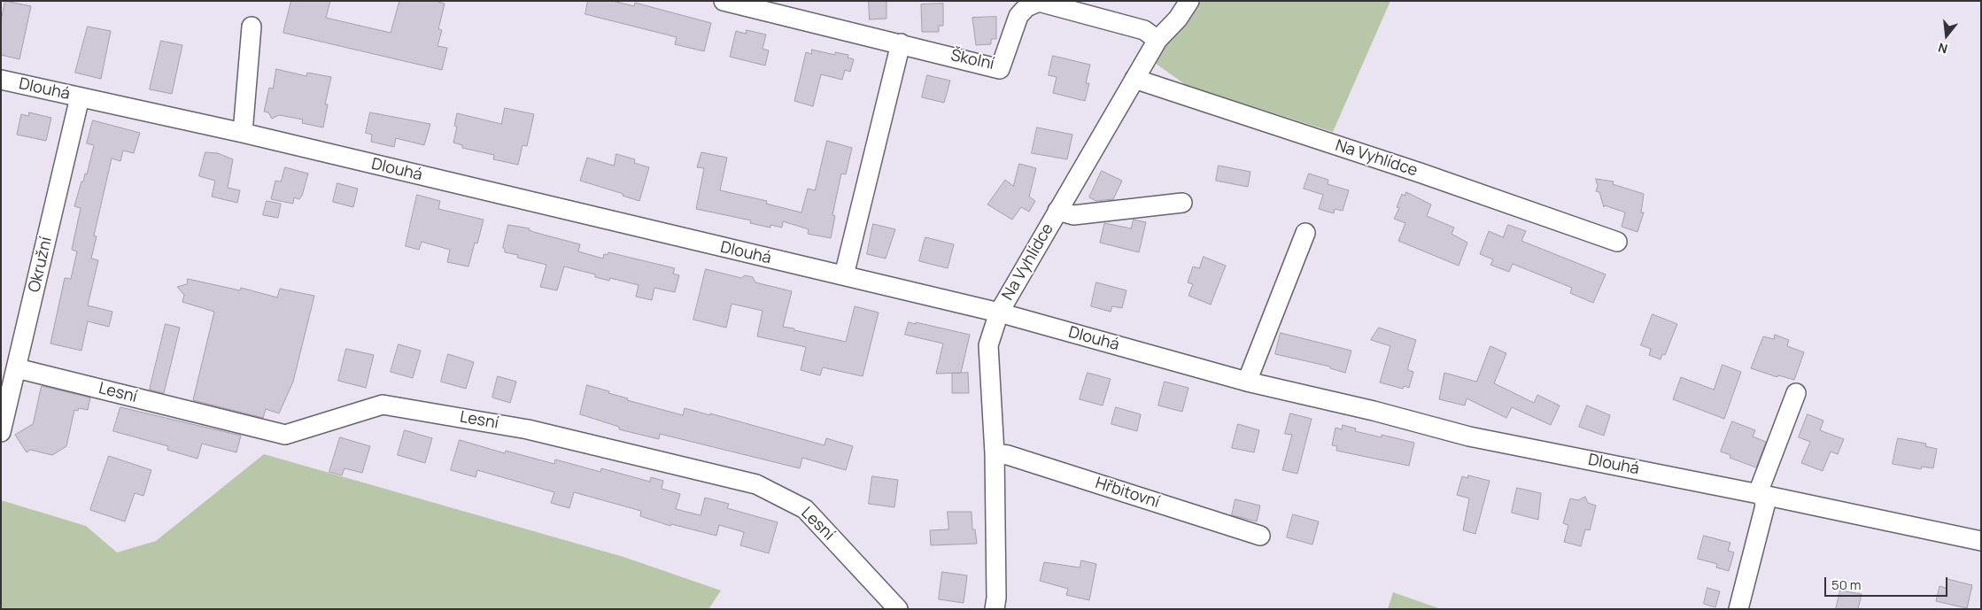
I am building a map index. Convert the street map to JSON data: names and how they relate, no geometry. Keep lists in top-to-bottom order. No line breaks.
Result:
{"streets":{"street":["Školní","Dlouhá","Na Vyhlídce","Okružní","Lesní","Hřbitovní"]},"crossings":[["Školní","Na Vyhlídce"],["Dlouhá","Na Vyhlídce"],["Dlouhá","Okružní"],["Okružní","Lesní"]],"scale_bar":"50 m","north":"bottom"}
